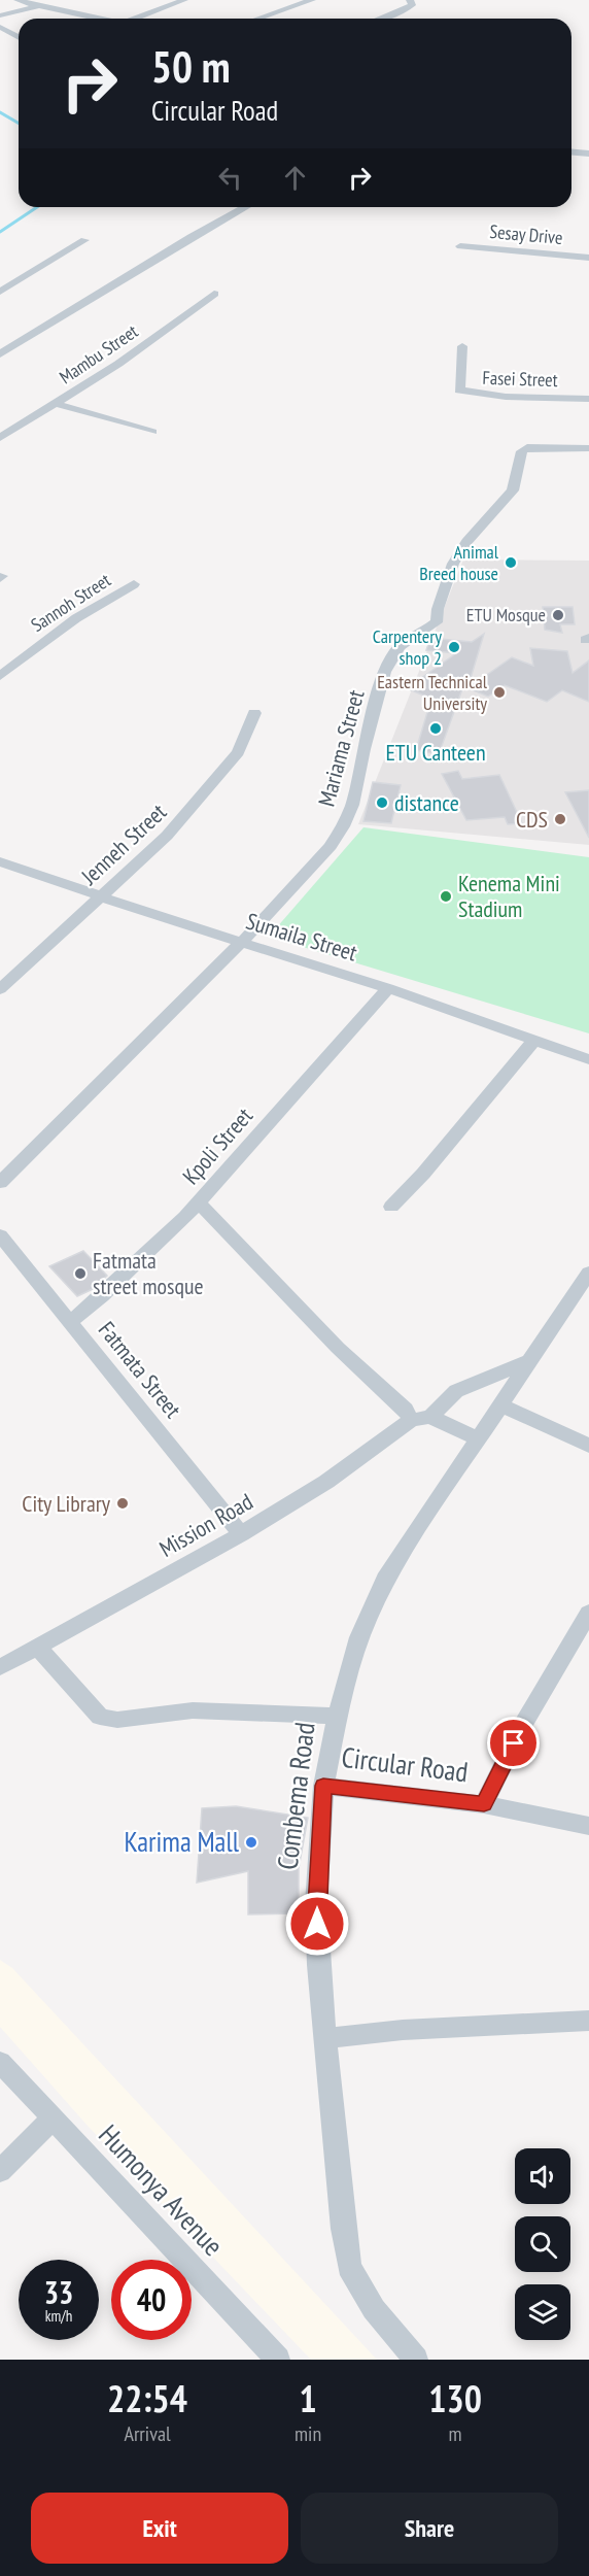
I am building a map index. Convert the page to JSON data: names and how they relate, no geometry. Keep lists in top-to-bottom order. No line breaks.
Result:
{"streets":{"street":["Sesay Drive","Mambu Street","Fasei Street","Sannoh Street","Mariama Street","Jenneh Street","Sumaila Street","Kpoli Street","Fatmata Street","Mission Road","Circular Road","Combema Road","Humonya Avenue"]},"crossings":[["Mariama Street","Sumaila Street"],["Jenneh Street","Sumaila Street"],["Sumaila Street","Kpoli Street"],["Kpoli Street","Fatmata Street"],["Fatmata Street","Mission Road"],["Circular Road","Combema Road"]],"places":["Animal Breed house","ETU Mosque","Carpentery shop 2","Eastern Technical University","ETU Canteen","distance","CDS","Kenema Mini Stadium","Fatmata street mosque","City Library","Karima Mall"],"page":{"turn":["50 m","Circular Road"],"speed":"33 km/h","limit":"40","eta":["22:54","Arrival","1","min","130","m"],"buttons":["Exit","Share"]}}
